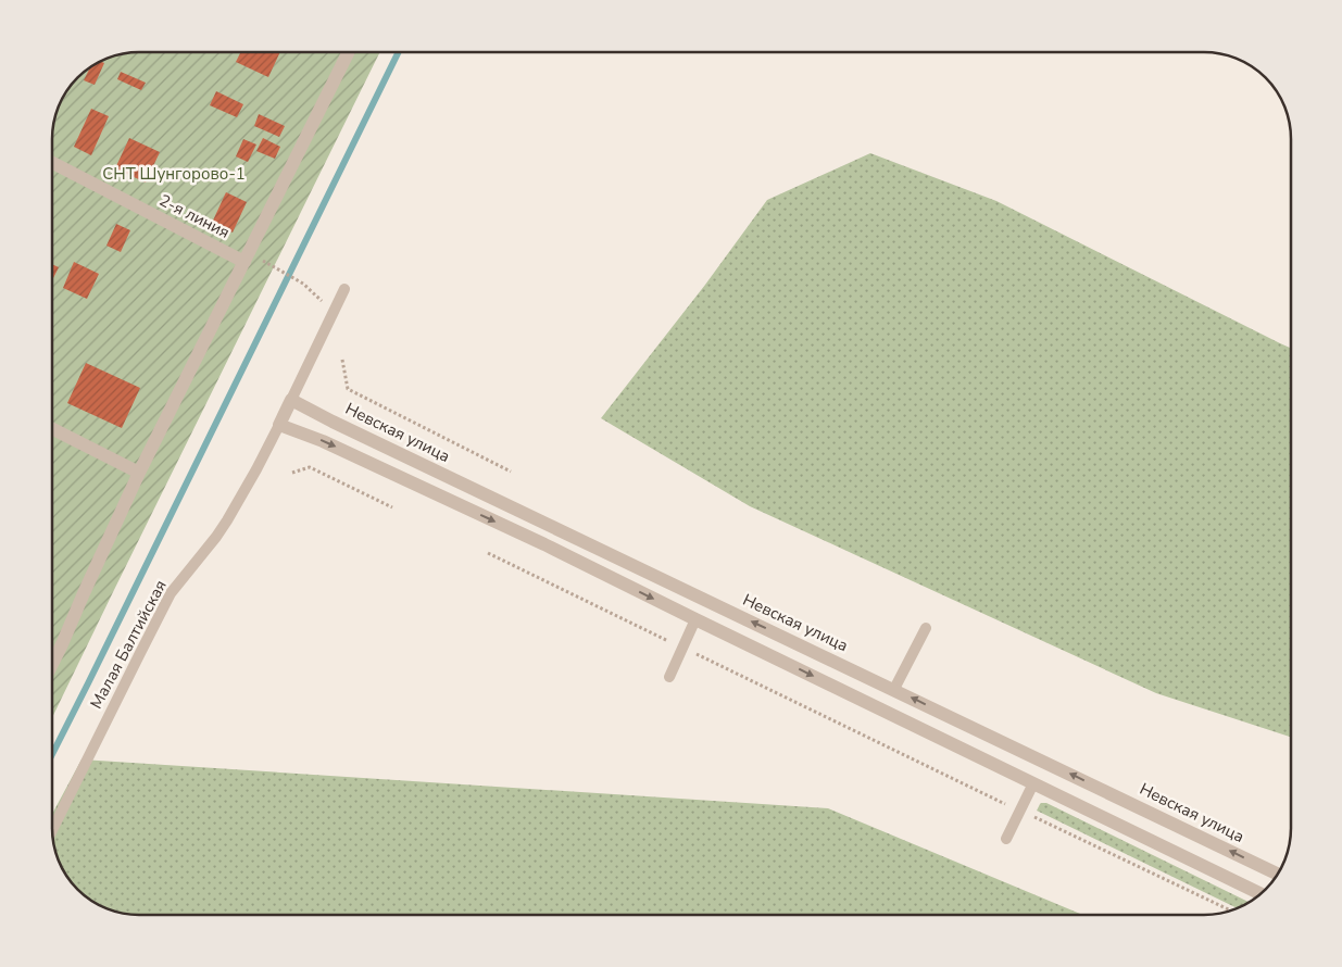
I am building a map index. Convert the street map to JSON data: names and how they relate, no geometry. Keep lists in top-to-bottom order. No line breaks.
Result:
{"streets":{"street":["2-я линия","Невская улица"],"lane":["Малая Балтийская"]},"parks":["СНТ Шунгорово-1"]}
